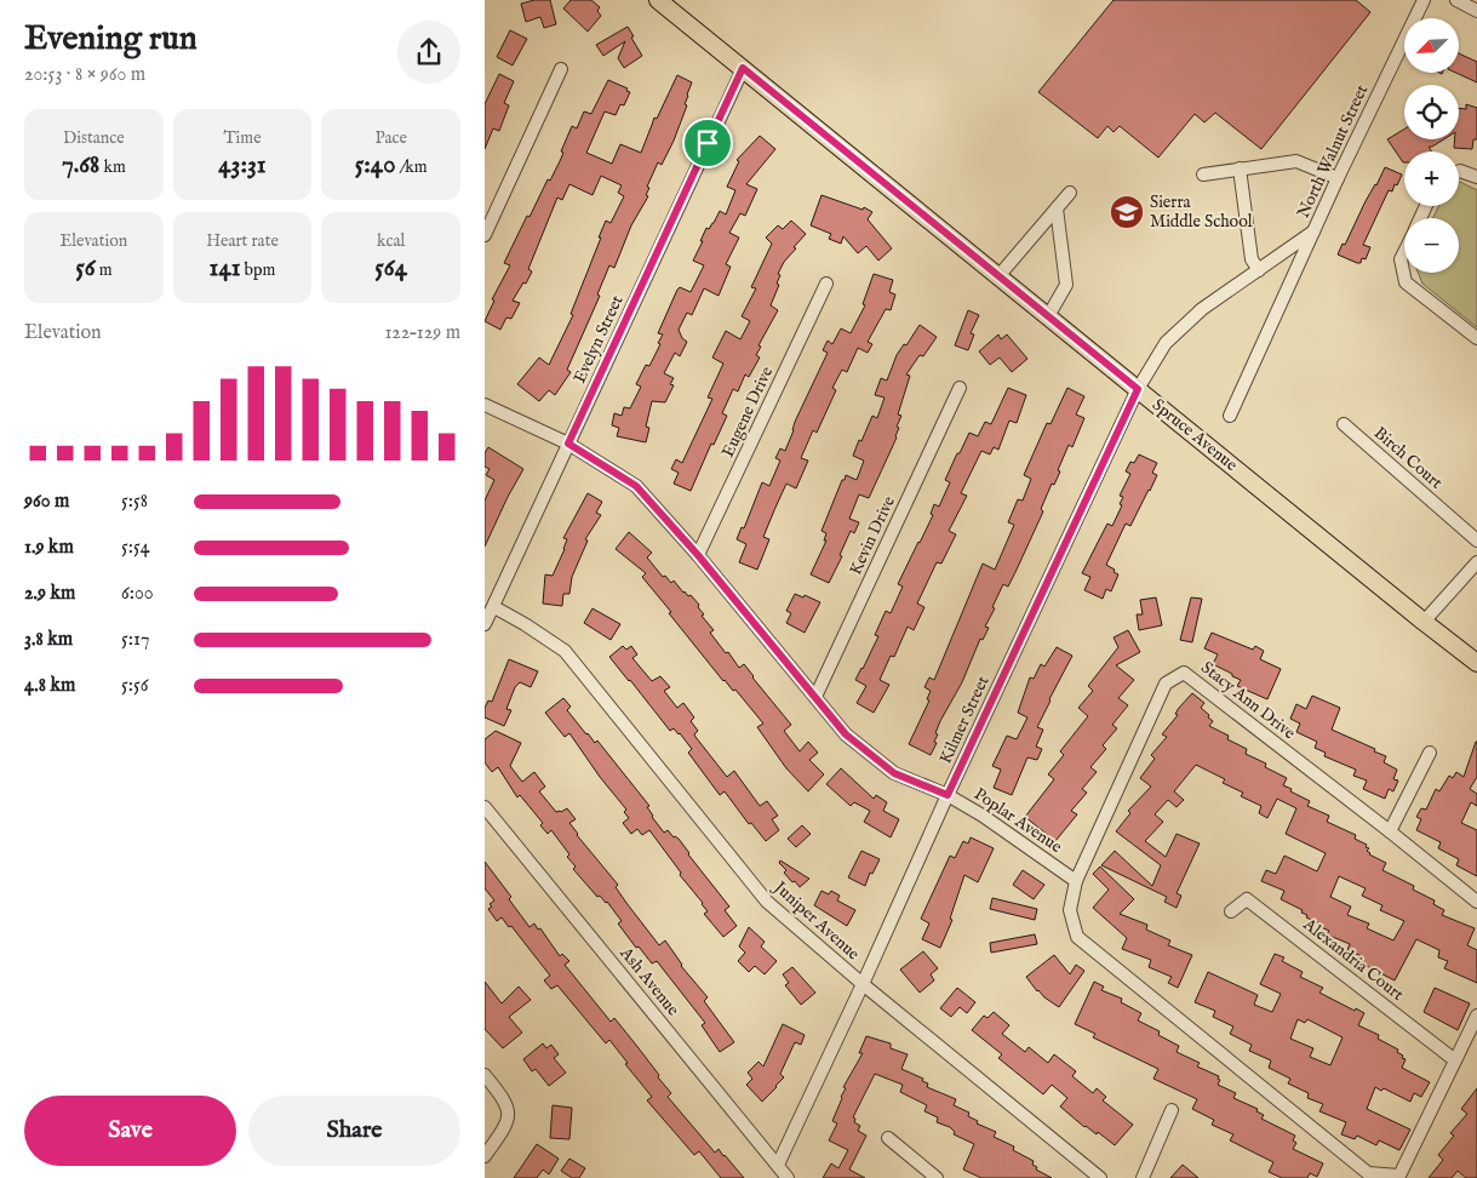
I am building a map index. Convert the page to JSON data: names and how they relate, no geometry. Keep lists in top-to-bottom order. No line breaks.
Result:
{"streets":{"main road":["Spruce Avenue"],"street":["North Walnut Street","Evelyn Street","Eugene Drive","Birch Court","Kevin Drive","Stacy Ann Drive","Kilmer Street","Poplar Avenue","Juniper Avenue","Alexandria Court","Ash Avenue"]},"crossings":[["North Walnut Street","Spruce Avenue"],["North Walnut Street","Kilmer Street"],["Evelyn Street","Spruce Avenue"],["Evelyn Street","Poplar Avenue"],["Evelyn Street","Juniper Avenue"],["Eugene Drive","Poplar Avenue"],["Spruce Avenue","Kilmer Street"],["Kevin Drive","Poplar Avenue"],["Stacy Ann Drive","Poplar Avenue"],["Kilmer Street","Poplar Avenue"],["Kilmer Street","Juniper Avenue"],["Kilmer Street","Ash Avenue"]],"places":{"school or university":["Sierra Middle School"]},"north":"bottom left","page":{"heading":["Evening run","20:53 · 8 × 960 m"],"map_buttons":["+","−"],"stats":[["Distance","7.68 km"],["Time","43:31"],["Pace","5:40 /km"],["Elevation","56 m"],["Heart rate","141 bpm"],["kcal","564"]],"chart":["Elevation","122–129 m"],"list":[{"name":"960 m","note":"5:58"},{"name":"1.9 km","note":"5:54"},{"name":"2.9 km","note":"6:00"},{"name":"3.8 km","note":"5:17"},{"name":"4.8 km","note":"5:56"}],"buttons":["Save","Share"]}}
